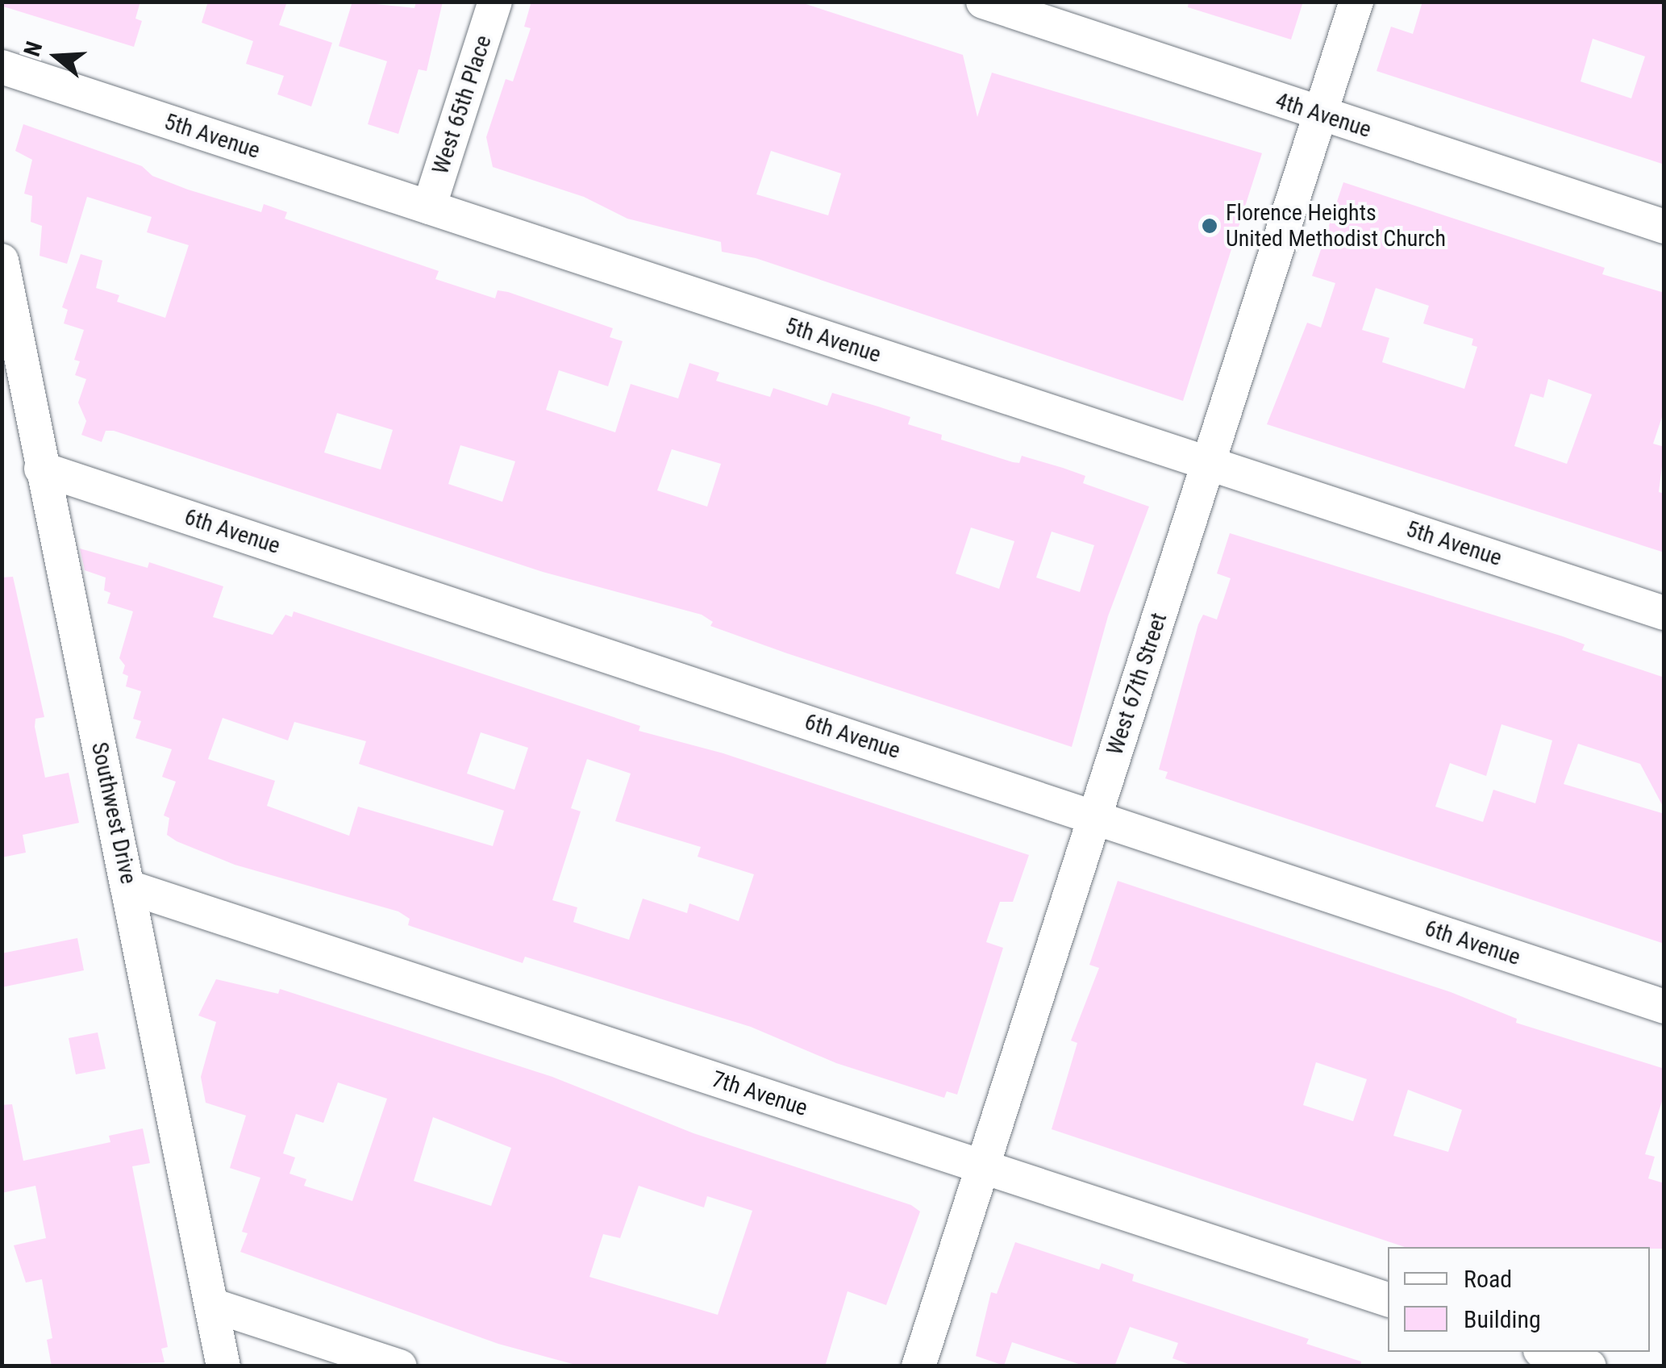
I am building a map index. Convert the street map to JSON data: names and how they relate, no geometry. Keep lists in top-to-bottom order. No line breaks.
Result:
{"streets":{"street":["West 65th Place","4th Avenue","5th Avenue","6th Avenue","West 67th Street","Southwest Drive","7th Avenue"]},"crossings":[["West 65th Place","5th Avenue"],["4th Avenue","West 67th Street"],["5th Avenue","West 67th Street"],["6th Avenue","West 67th Street"],["6th Avenue","Southwest Drive"],["West 67th Street","7th Avenue"],["Southwest Drive","7th Avenue"]],"places":["Florence Heights United Methodist Church"],"legend":["Road","Building"],"north":"left"}
